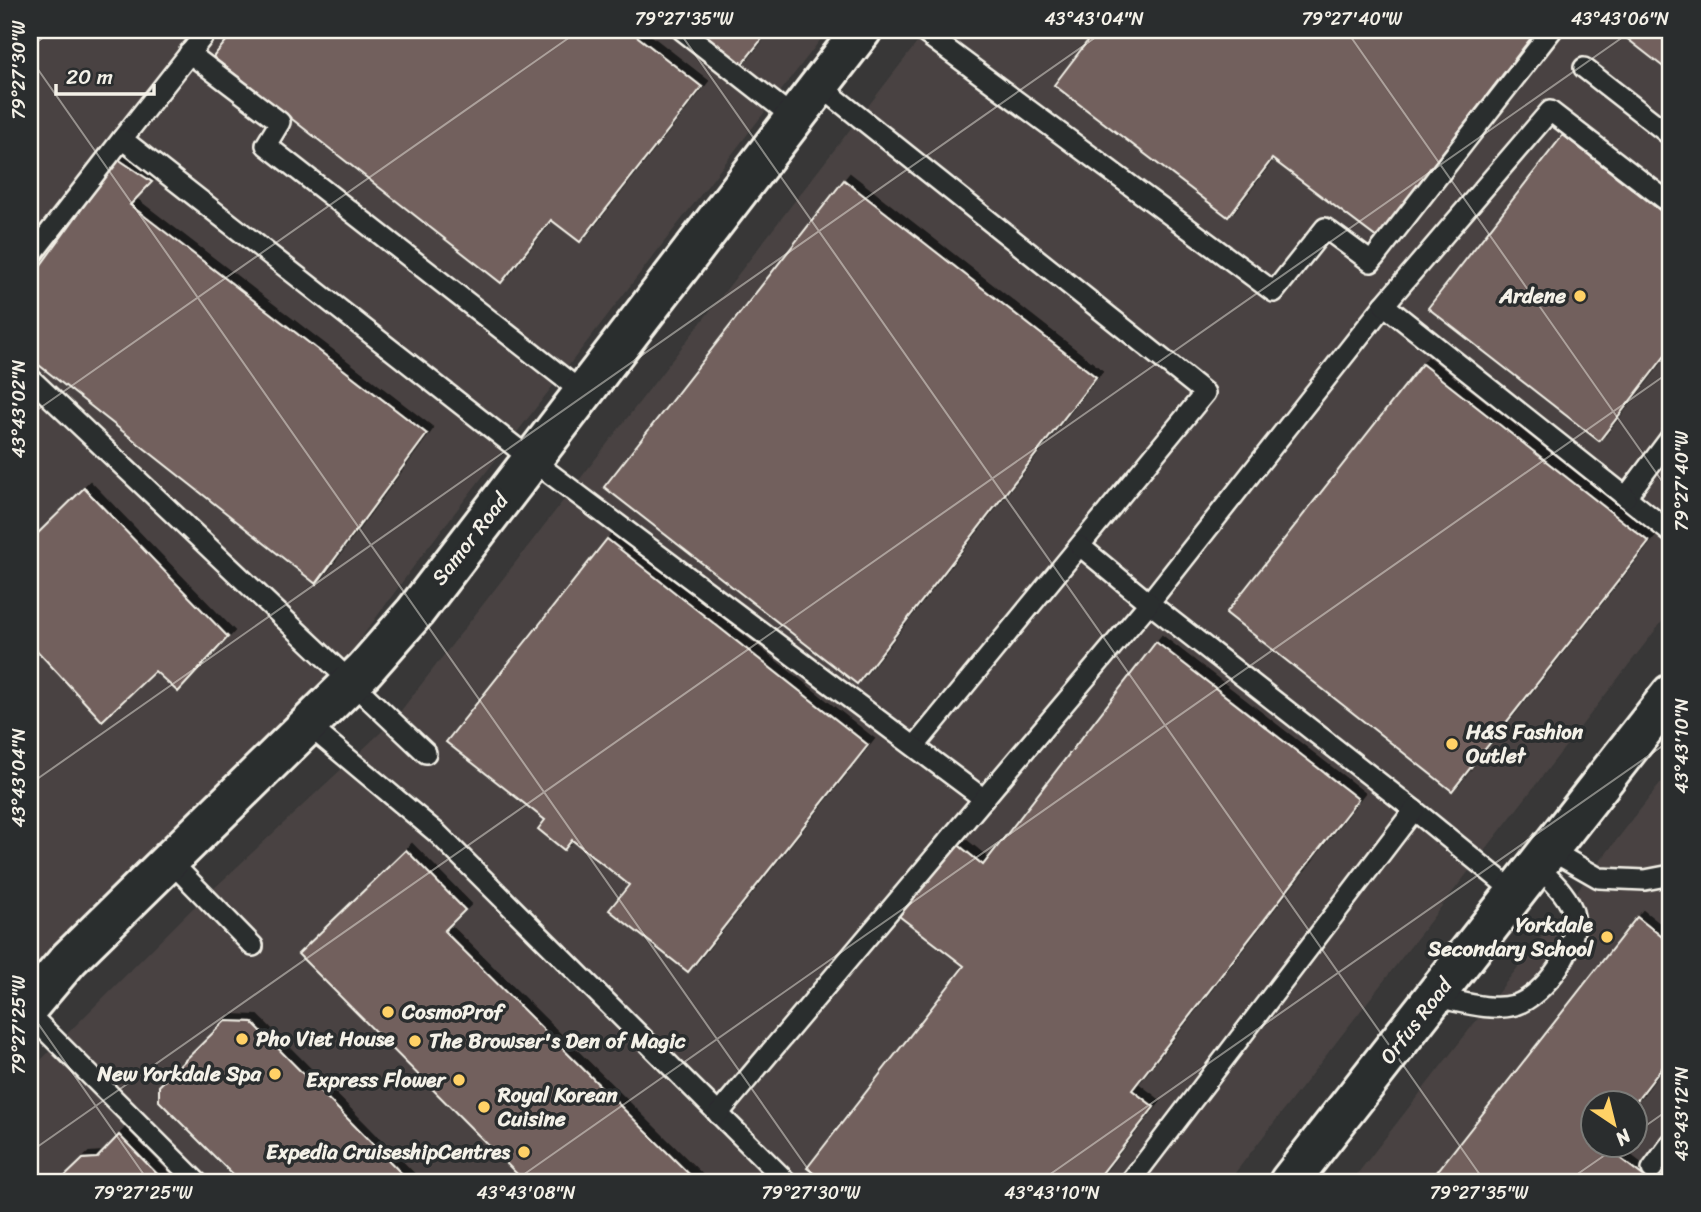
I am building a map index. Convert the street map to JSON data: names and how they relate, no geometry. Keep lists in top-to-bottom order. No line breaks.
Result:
{"streets":{"street":["Samor Road","Orfus Road"]},"places":["Ardene","H&S Fashion Outlet","Yorkdale Secondary School","CosmoProf","Pho Viet House","The Browser's Den of Magic","New Yorkdale Spa","Express Flower","Royal Korean Cuisine","Expedia CruiseshipCentres"],"scale_bar":"20 m","north":"bottom right","coordinates":["79°27'35\"W","43°43'04\"N","79°27'40\"W","43°43'06\"N","79°27'30\"W","43°43'02\"N","43°43'10\"N","79°27'25\"W","43°43'12\"N","43°43'08\"N"]}
